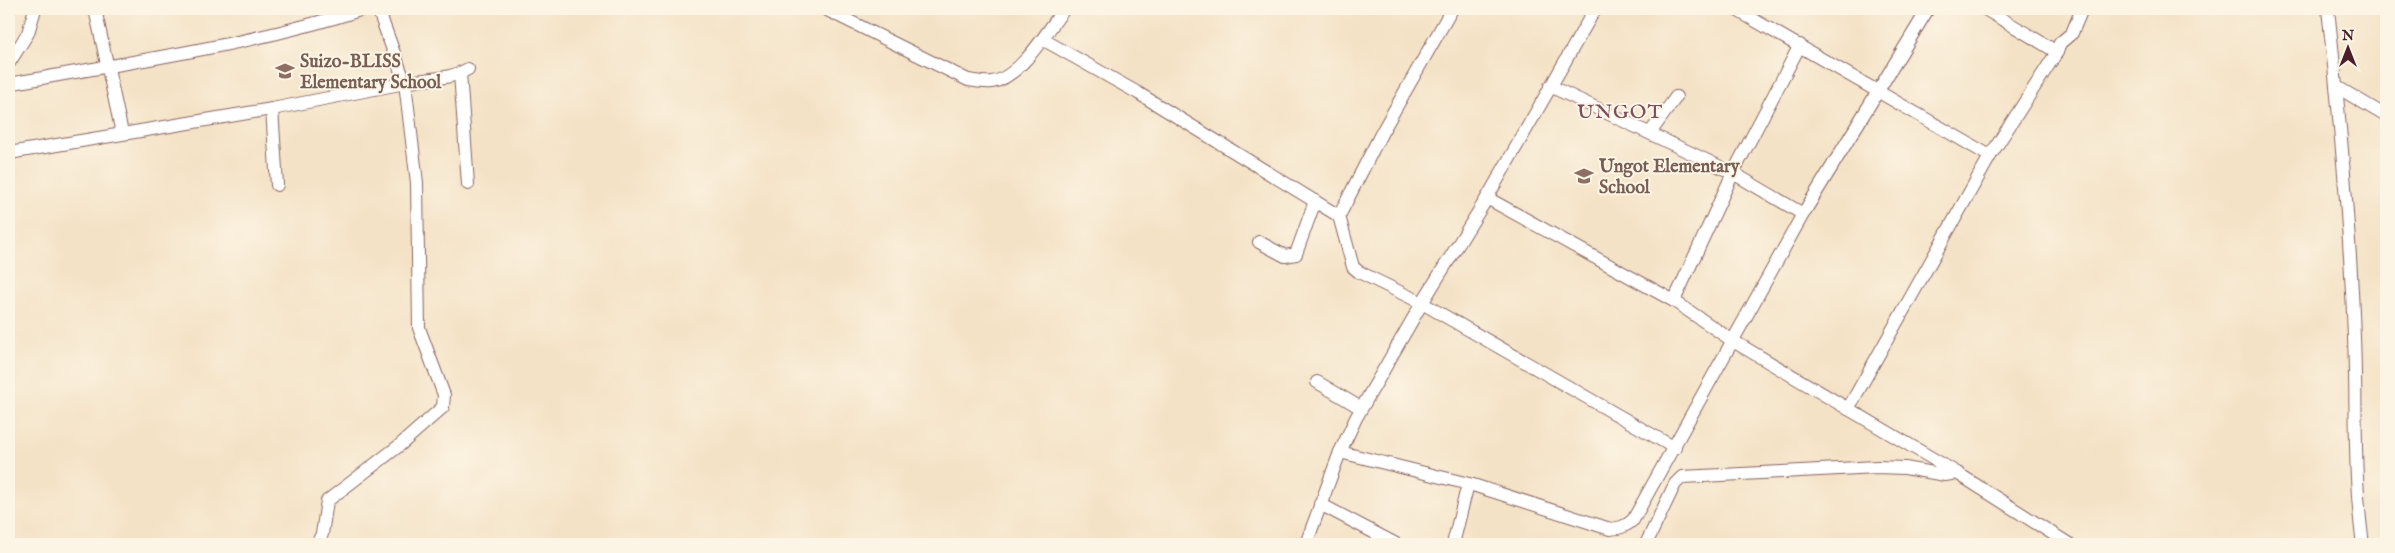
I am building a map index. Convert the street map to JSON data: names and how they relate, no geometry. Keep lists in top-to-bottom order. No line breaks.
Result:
{"districts":["UNGOT"],"places":{"school or university":["Suizo-BLISS Elementary School","Ungot Elementary School"]},"north":"top"}
